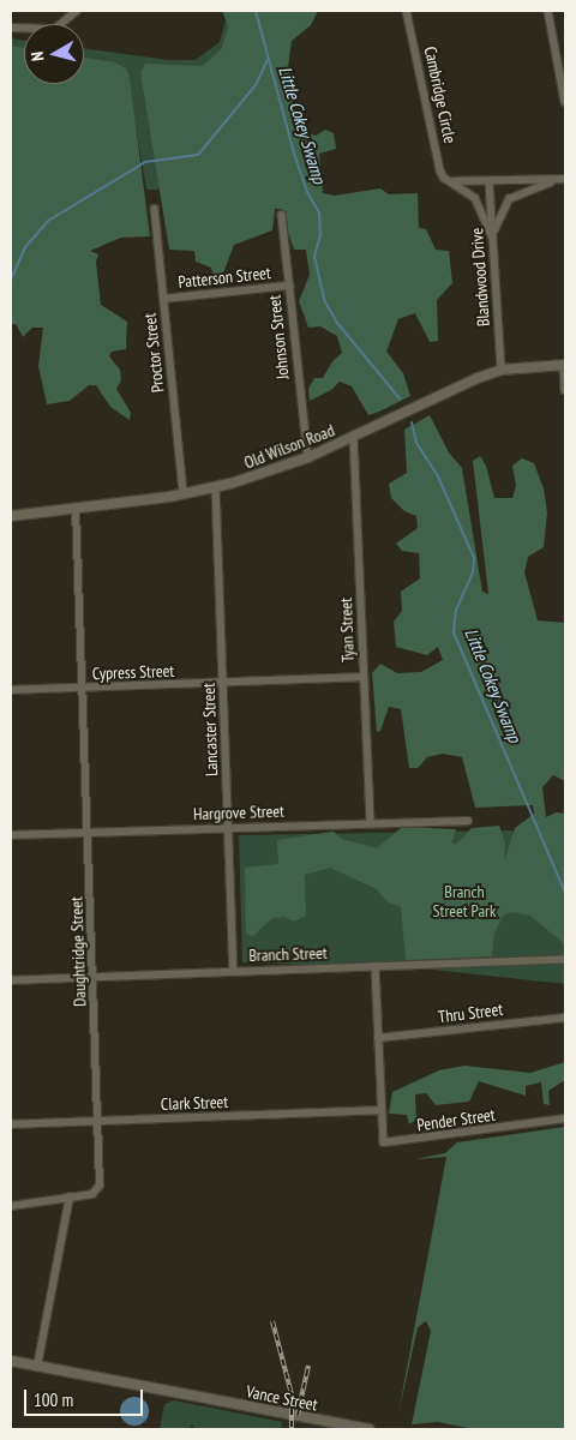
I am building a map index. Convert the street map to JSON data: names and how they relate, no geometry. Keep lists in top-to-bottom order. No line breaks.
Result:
{"streets":{"street":["Cambridge Circle","Patterson Street","Blandwood Drive","Johnson Street","Proctor Street","Old Wilson Road","Tyan Street","Cypress Street","Lancaster Street","Hargrove Street","Daughtridge Street","Branch Street","Thru Street","Clark Street","Pender Street","Vance Street"]},"crossings":[["Patterson Street","Johnson Street"],["Patterson Street","Proctor Street"],["Blandwood Drive","Old Wilson Road"],["Johnson Street","Old Wilson Road"],["Proctor Street","Old Wilson Road"],["Old Wilson Road","Tyan Street"],["Old Wilson Road","Lancaster Street"],["Old Wilson Road","Daughtridge Street"],["Tyan Street","Cypress Street"],["Tyan Street","Hargrove Street"],["Cypress Street","Lancaster Street"],["Cypress Street","Daughtridge Street"],["Lancaster Street","Hargrove Street"],["Lancaster Street","Branch Street"],["Hargrove Street","Daughtridge Street"],["Daughtridge Street","Branch Street"],["Daughtridge Street","Clark Street"],["Clark Street","Pender Street"]],"water":["Little Cokey Swamp"],"parks":["Branch Street Park"],"scale_bar":"100 m","north":"left"}
